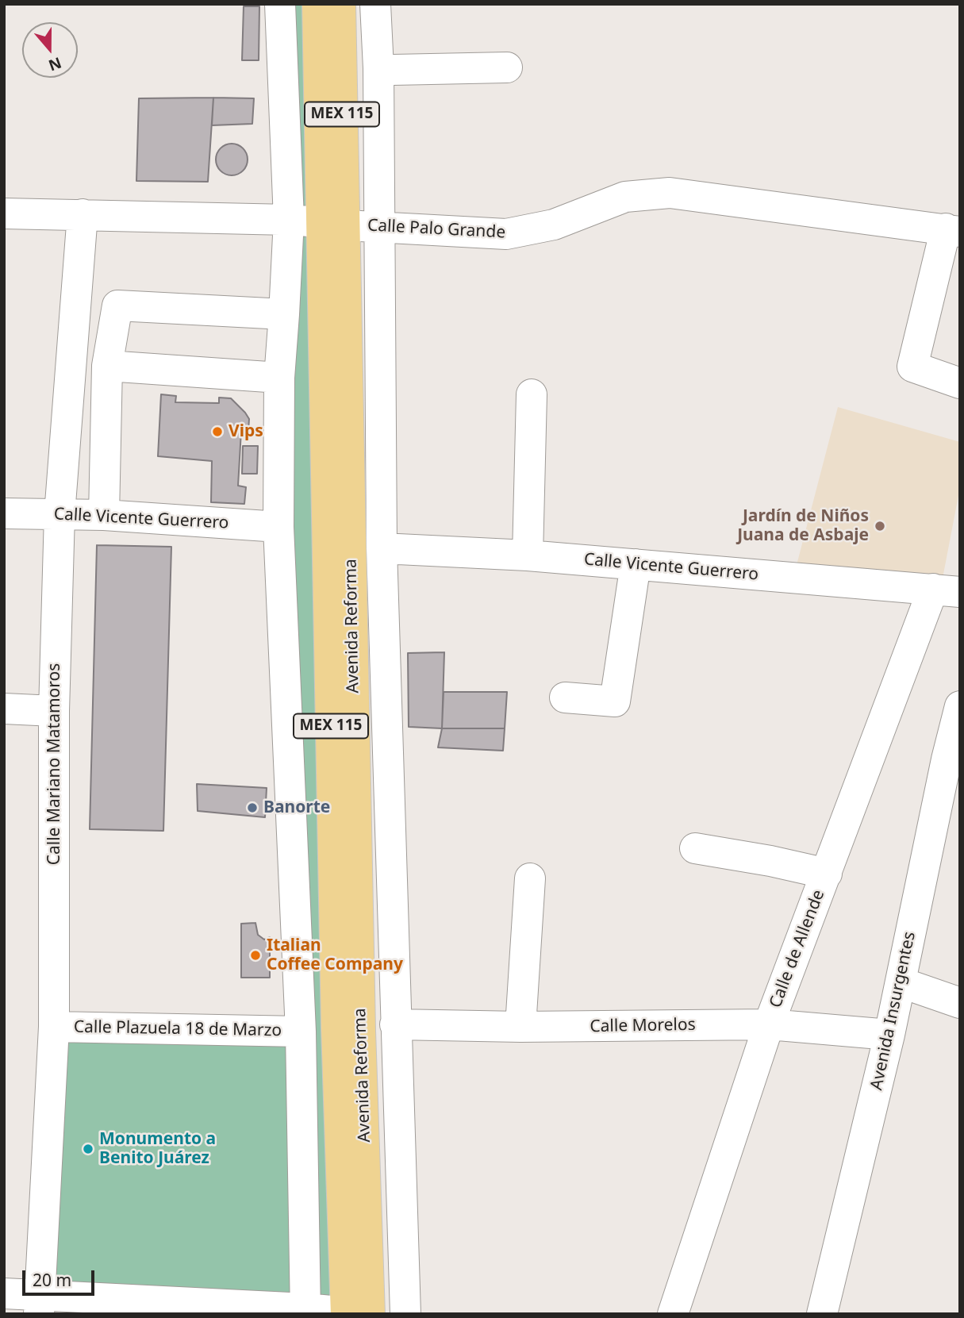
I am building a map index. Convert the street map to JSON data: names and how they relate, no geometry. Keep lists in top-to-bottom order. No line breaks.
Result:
{"streets":{"main road":["MEX 115","Avenida Reforma"],"street":["Calle Palo Grande","Calle Vicente Guerrero","Calle Mariano Matamoros","Calle de Allende","Avenida Insurgentes","Calle Morelos","Calle Plazuela 18 de Marzo"]},"crossings":[["Calle Palo Grande","Avenida Reforma"],["Calle Palo Grande","Calle Mariano Matamoros"],["Calle Vicente Guerrero","Calle Mariano Matamoros"],["Calle Vicente Guerrero","Calle de Allende"],["Calle Mariano Matamoros","Calle Plazuela 18 de Marzo"],["Calle de Allende","Calle Morelos"],["Avenida Insurgentes","Calle Morelos"]],"places":["Vips","Jardín de Niños Juana de Asbaje","Banorte","Italian Coffee Company","Monumento a Benito Juárez"],"scale_bar":"20 m","north":"bottom"}
